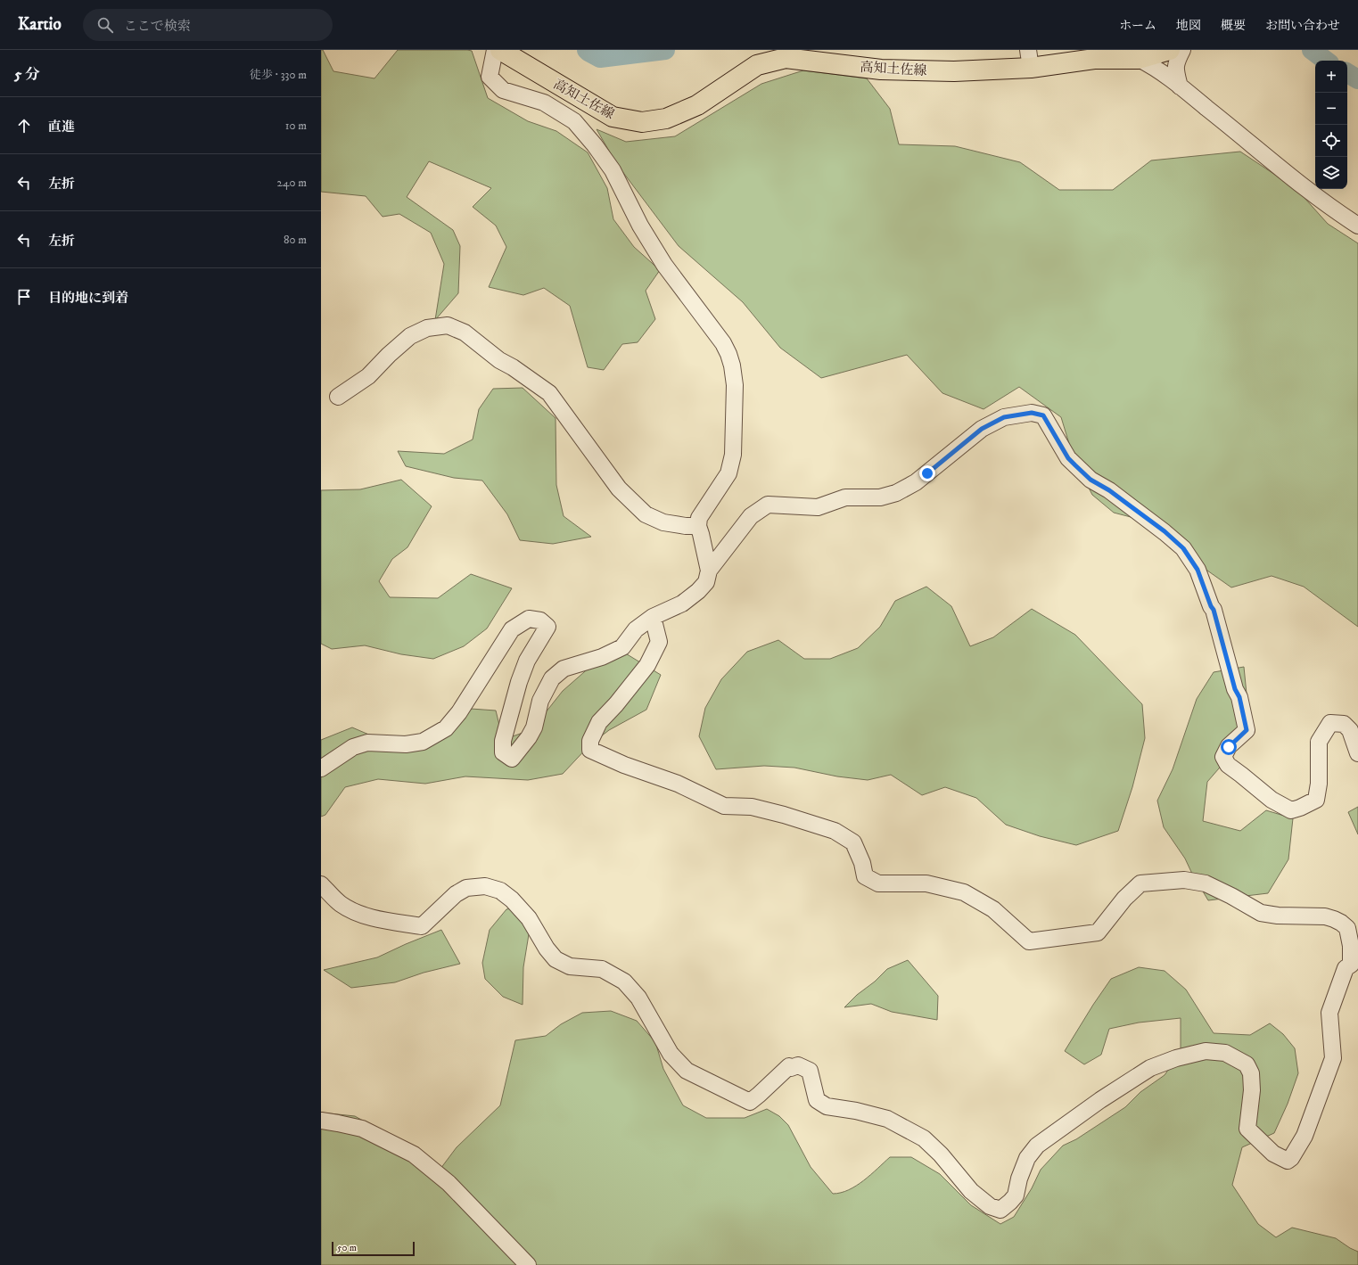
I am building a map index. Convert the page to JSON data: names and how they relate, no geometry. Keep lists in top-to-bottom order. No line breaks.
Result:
{"streets":{"main road":["高知土佐線"]},"scale_bar":"50 m","page":{"header":"Kartio","search":"ここで検索","nav":["ホーム","地図","概要","お問い合わせ"],"heading":["5 分","徒歩 · 330 m"],"map_buttons":["+","−"],"list":[["直進","10 m"],["左折","240 m"],["左折","80 m"],"目的地に到着"],"scale":"50 m"}}
